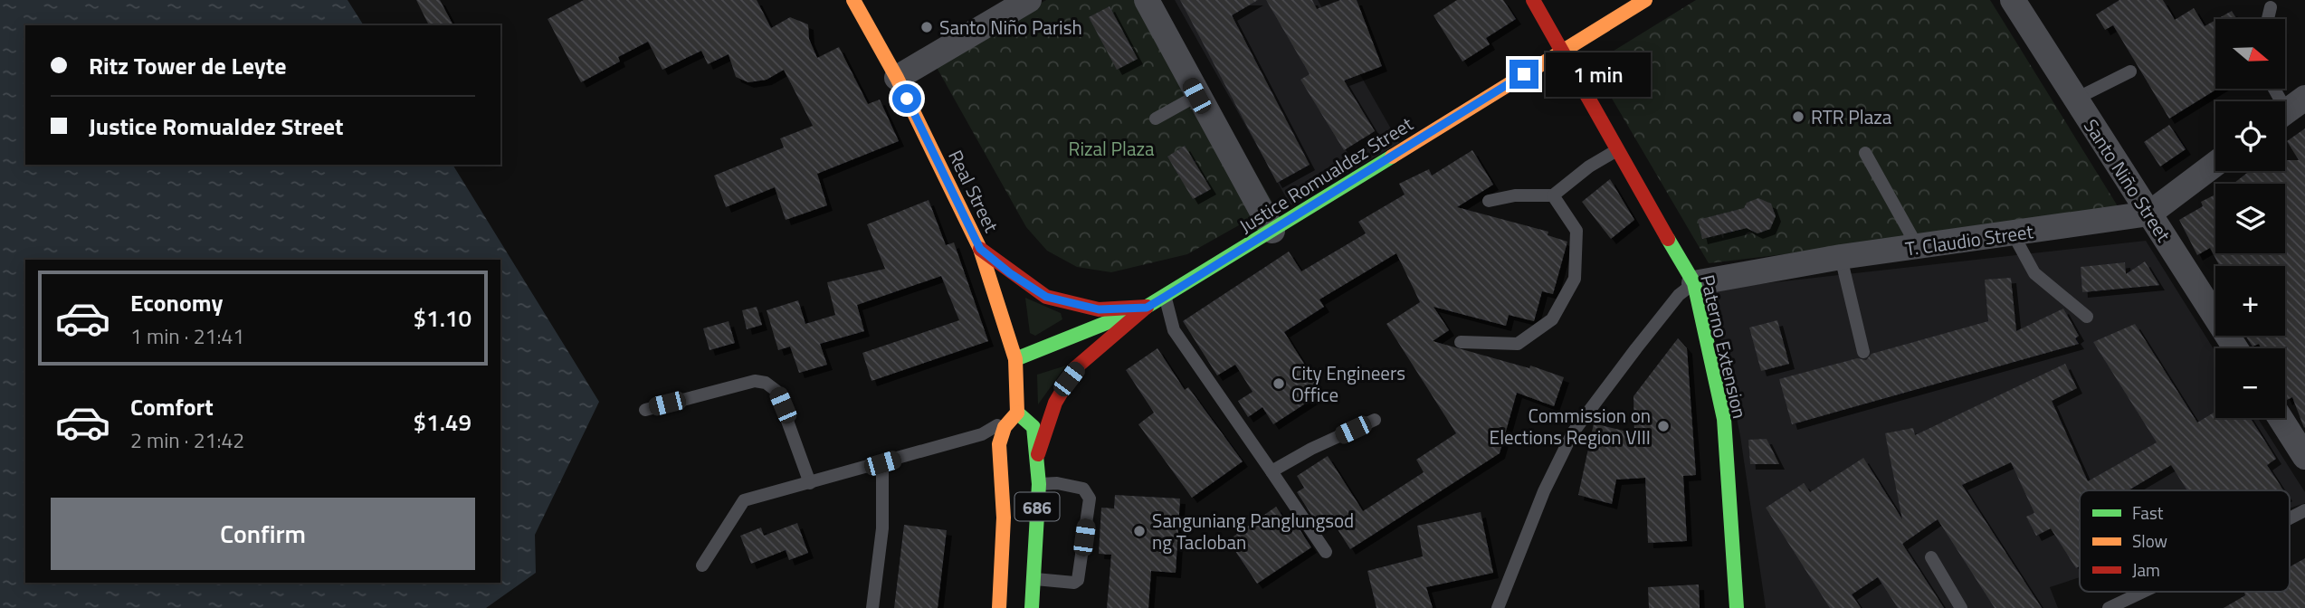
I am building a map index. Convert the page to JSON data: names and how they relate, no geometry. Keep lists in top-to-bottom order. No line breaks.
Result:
{"streets":{"main road":["Justice Romualdez Street","Real Street","Paterno Extension","686"],"street":["Santo Niño Street","T. Claudio Street"]},"crossings":[["Justice Romualdez Street","Real Street"],["Justice Romualdez Street","Paterno Extension"],["Santo Niño Street","T. Claudio Street"],["Real Street","686"],["T. Claudio Street","Paterno Extension"]],"parks":["Rizal Plaza"],"places":["Santo Niño Parish","RTR Plaza","City Engineers Office","Commission on Elections Region VIII","Sanguniang Panglungsod ng Tacloban"],"legend":["Fast","Slow","Jam"],"north":"right","page":{"map_buttons":["+","−"],"banner":["Ritz Tower de Leyte","Justice Romualdez Street"],"bubble":"1 min","list":[{"name":"Economy","note":"1 min · 21:41","value":"$1.10"},{"name":"Comfort","note":"2 min · 21:42","value":"$1.49"}],"buttons":"Confirm"}}
